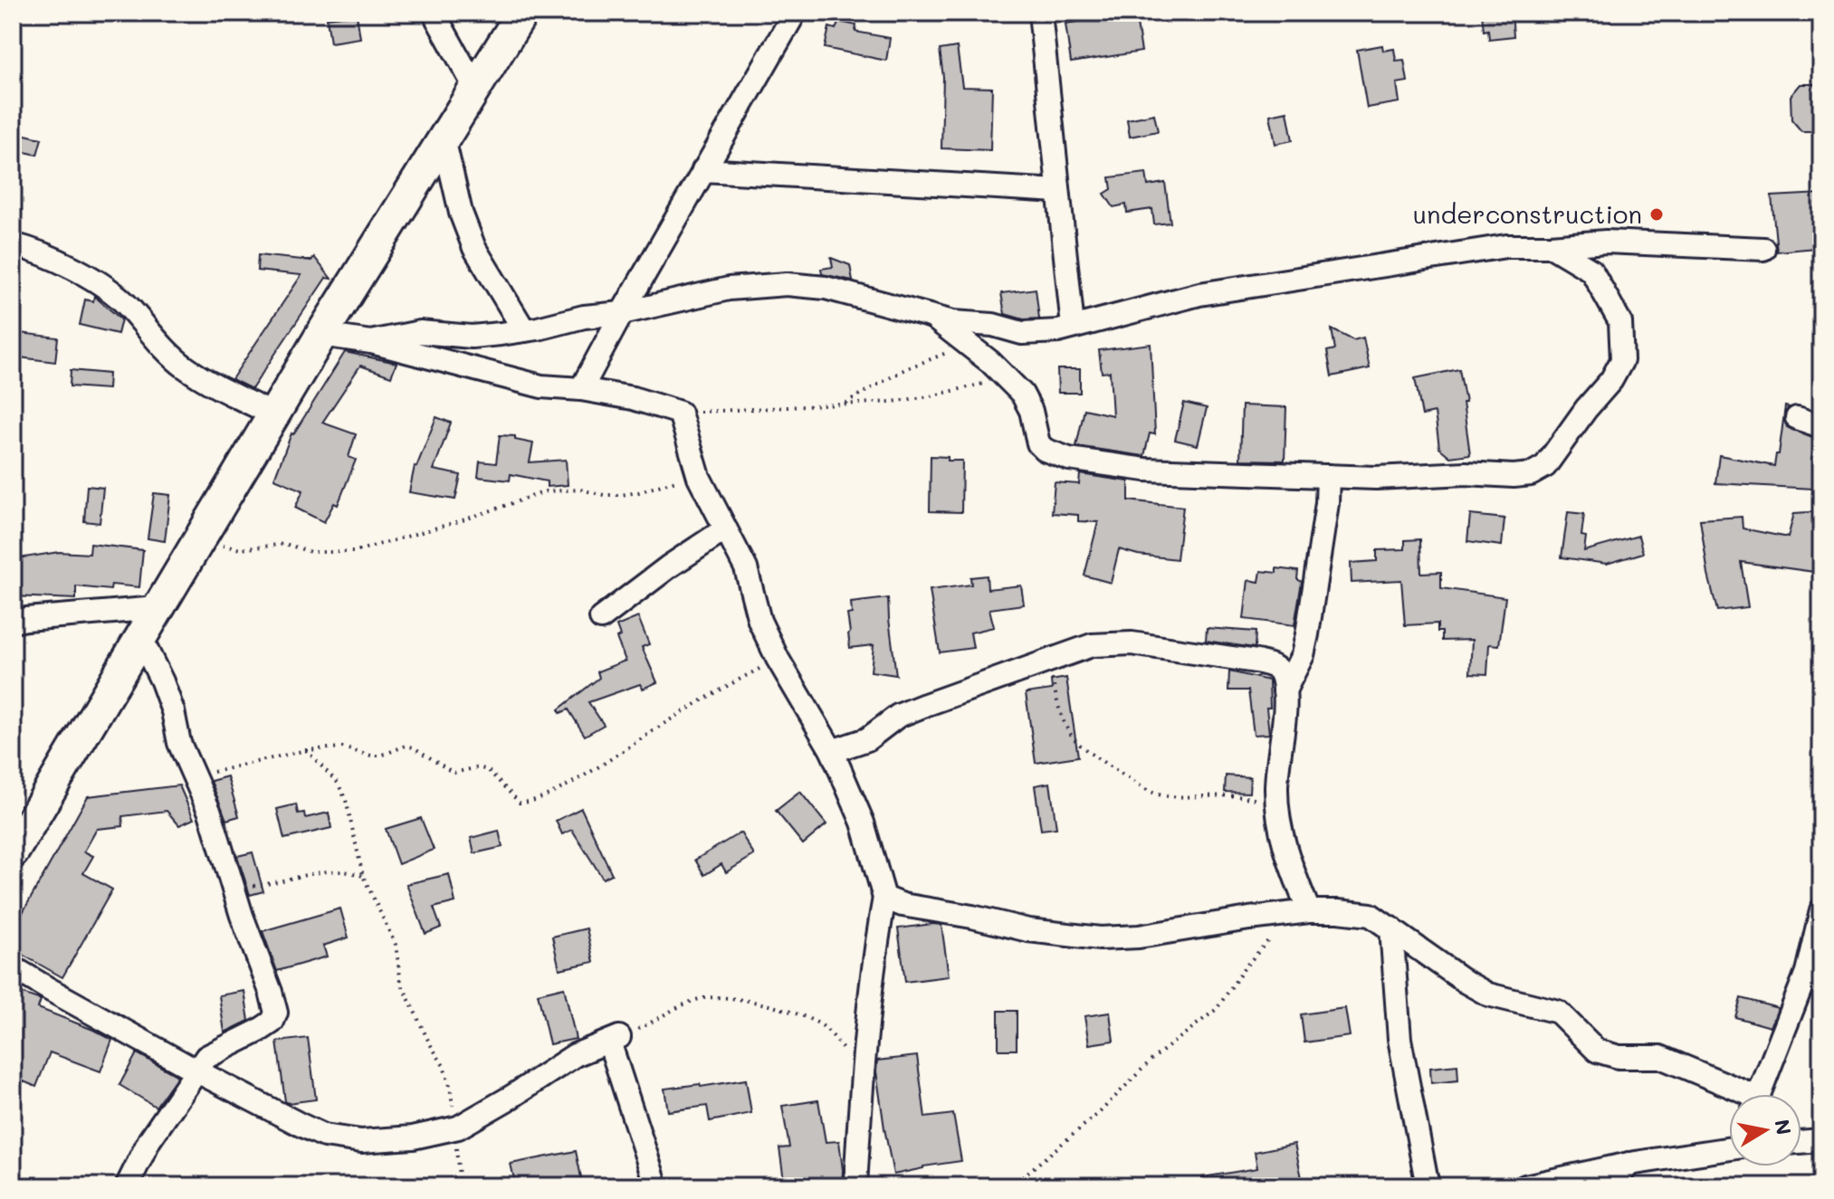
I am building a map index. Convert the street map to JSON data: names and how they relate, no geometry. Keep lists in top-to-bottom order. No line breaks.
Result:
{"places":["underconstruction"],"north":"right"}
